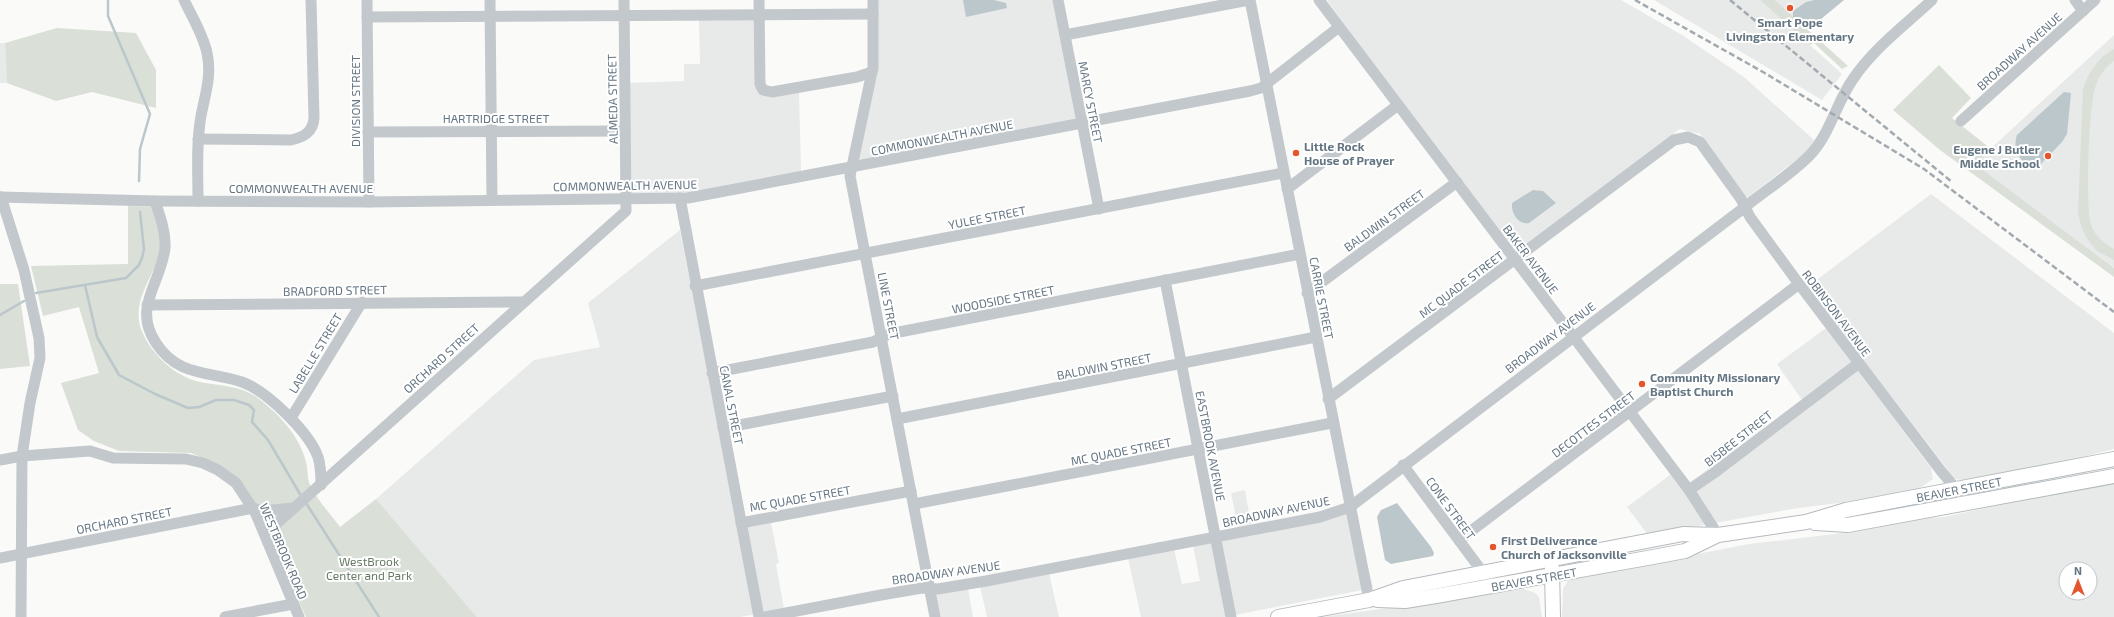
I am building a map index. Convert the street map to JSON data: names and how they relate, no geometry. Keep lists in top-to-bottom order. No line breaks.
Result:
{"streets":{"main road":["BEAVER STREET"],"street":["BROADWAY AVENUE","ALMEDA STREET","DIVISION STREET","MARCY STREET","HARTRIDGE STREET","COMMONWEALTH AVENUE","YULEE STREET","BALDWIN STREET","BAKER AVENUE","MC QUADE STREET","BRADFORD STREET","CARRIE STREET","WOODSIDE STREET","LINE STREET","ROBINSON AVENUE","LABELLE STREET","ORCHARD STREET","CANAL STREET","DECOTTES STREET","BISBEE STREET","EASTBROOK AVENUE","CONE STREET","WESTBROOK ROAD"]},"crossings":[["BROADWAY AVENUE","BAKER AVENUE"],["BROADWAY AVENUE","CARRIE STREET"],["BROADWAY AVENUE","LINE STREET"],["BROADWAY AVENUE","ROBINSON AVENUE"],["BROADWAY AVENUE","EASTBROOK AVENUE"],["BROADWAY AVENUE","CONE STREET"],["ALMEDA STREET","HARTRIDGE STREET"],["ALMEDA STREET","COMMONWEALTH AVENUE"],["ALMEDA STREET","ORCHARD STREET"],["DIVISION STREET","HARTRIDGE STREET"],["DIVISION STREET","COMMONWEALTH AVENUE"],["MARCY STREET","COMMONWEALTH AVENUE"],["MARCY STREET","YULEE STREET"],["COMMONWEALTH AVENUE","BAKER AVENUE"],["COMMONWEALTH AVENUE","CARRIE STREET"],["COMMONWEALTH AVENUE","LINE STREET"],["COMMONWEALTH AVENUE","ORCHARD STREET"],["COMMONWEALTH AVENUE","CANAL STREET"],["YULEE STREET","CARRIE STREET"],["YULEE STREET","LINE STREET"],["YULEE STREET","CANAL STREET"],["BALDWIN STREET","BAKER AVENUE"],["BALDWIN STREET","CARRIE STREET"],["BALDWIN STREET","LINE STREET"],["BALDWIN STREET","EASTBROOK AVENUE"],["BAKER AVENUE","MC QUADE STREET"],["BAKER AVENUE","DECOTTES STREET"],["BAKER AVENUE","BISBEE STREET"],["BAKER AVENUE","BEAVER STREET"],["MC QUADE STREET","CARRIE STREET"],["MC QUADE STREET","LINE STREET"],["MC QUADE STREET","ROBINSON AVENUE"],["MC QUADE STREET","CANAL STREET"],["MC QUADE STREET","EASTBROOK AVENUE"],["BRADFORD STREET","LABELLE STREET"],["BRADFORD STREET","ORCHARD STREET"],["CARRIE STREET","WOODSIDE STREET"],["CARRIE STREET","BEAVER STREET"],["WOODSIDE STREET","LINE STREET"],["WOODSIDE STREET","CANAL STREET"],["WOODSIDE STREET","EASTBROOK AVENUE"],["ROBINSON AVENUE","DECOTTES STREET"],["ROBINSON AVENUE","BISBEE STREET"],["ROBINSON AVENUE","BEAVER STREET"],["ORCHARD STREET","WESTBROOK ROAD"],["DECOTTES STREET","CONE STREET"],["BEAVER STREET","CONE STREET"]],"parks":["WestBrook Center and Park"],"places":["Smart Pope Livingston Elementary","Little Rock House of Prayer","Eugene J Butler Middle School","Community Missionary Baptist Church","First Deliverance Church of Jacksonville"],"north":"top"}
